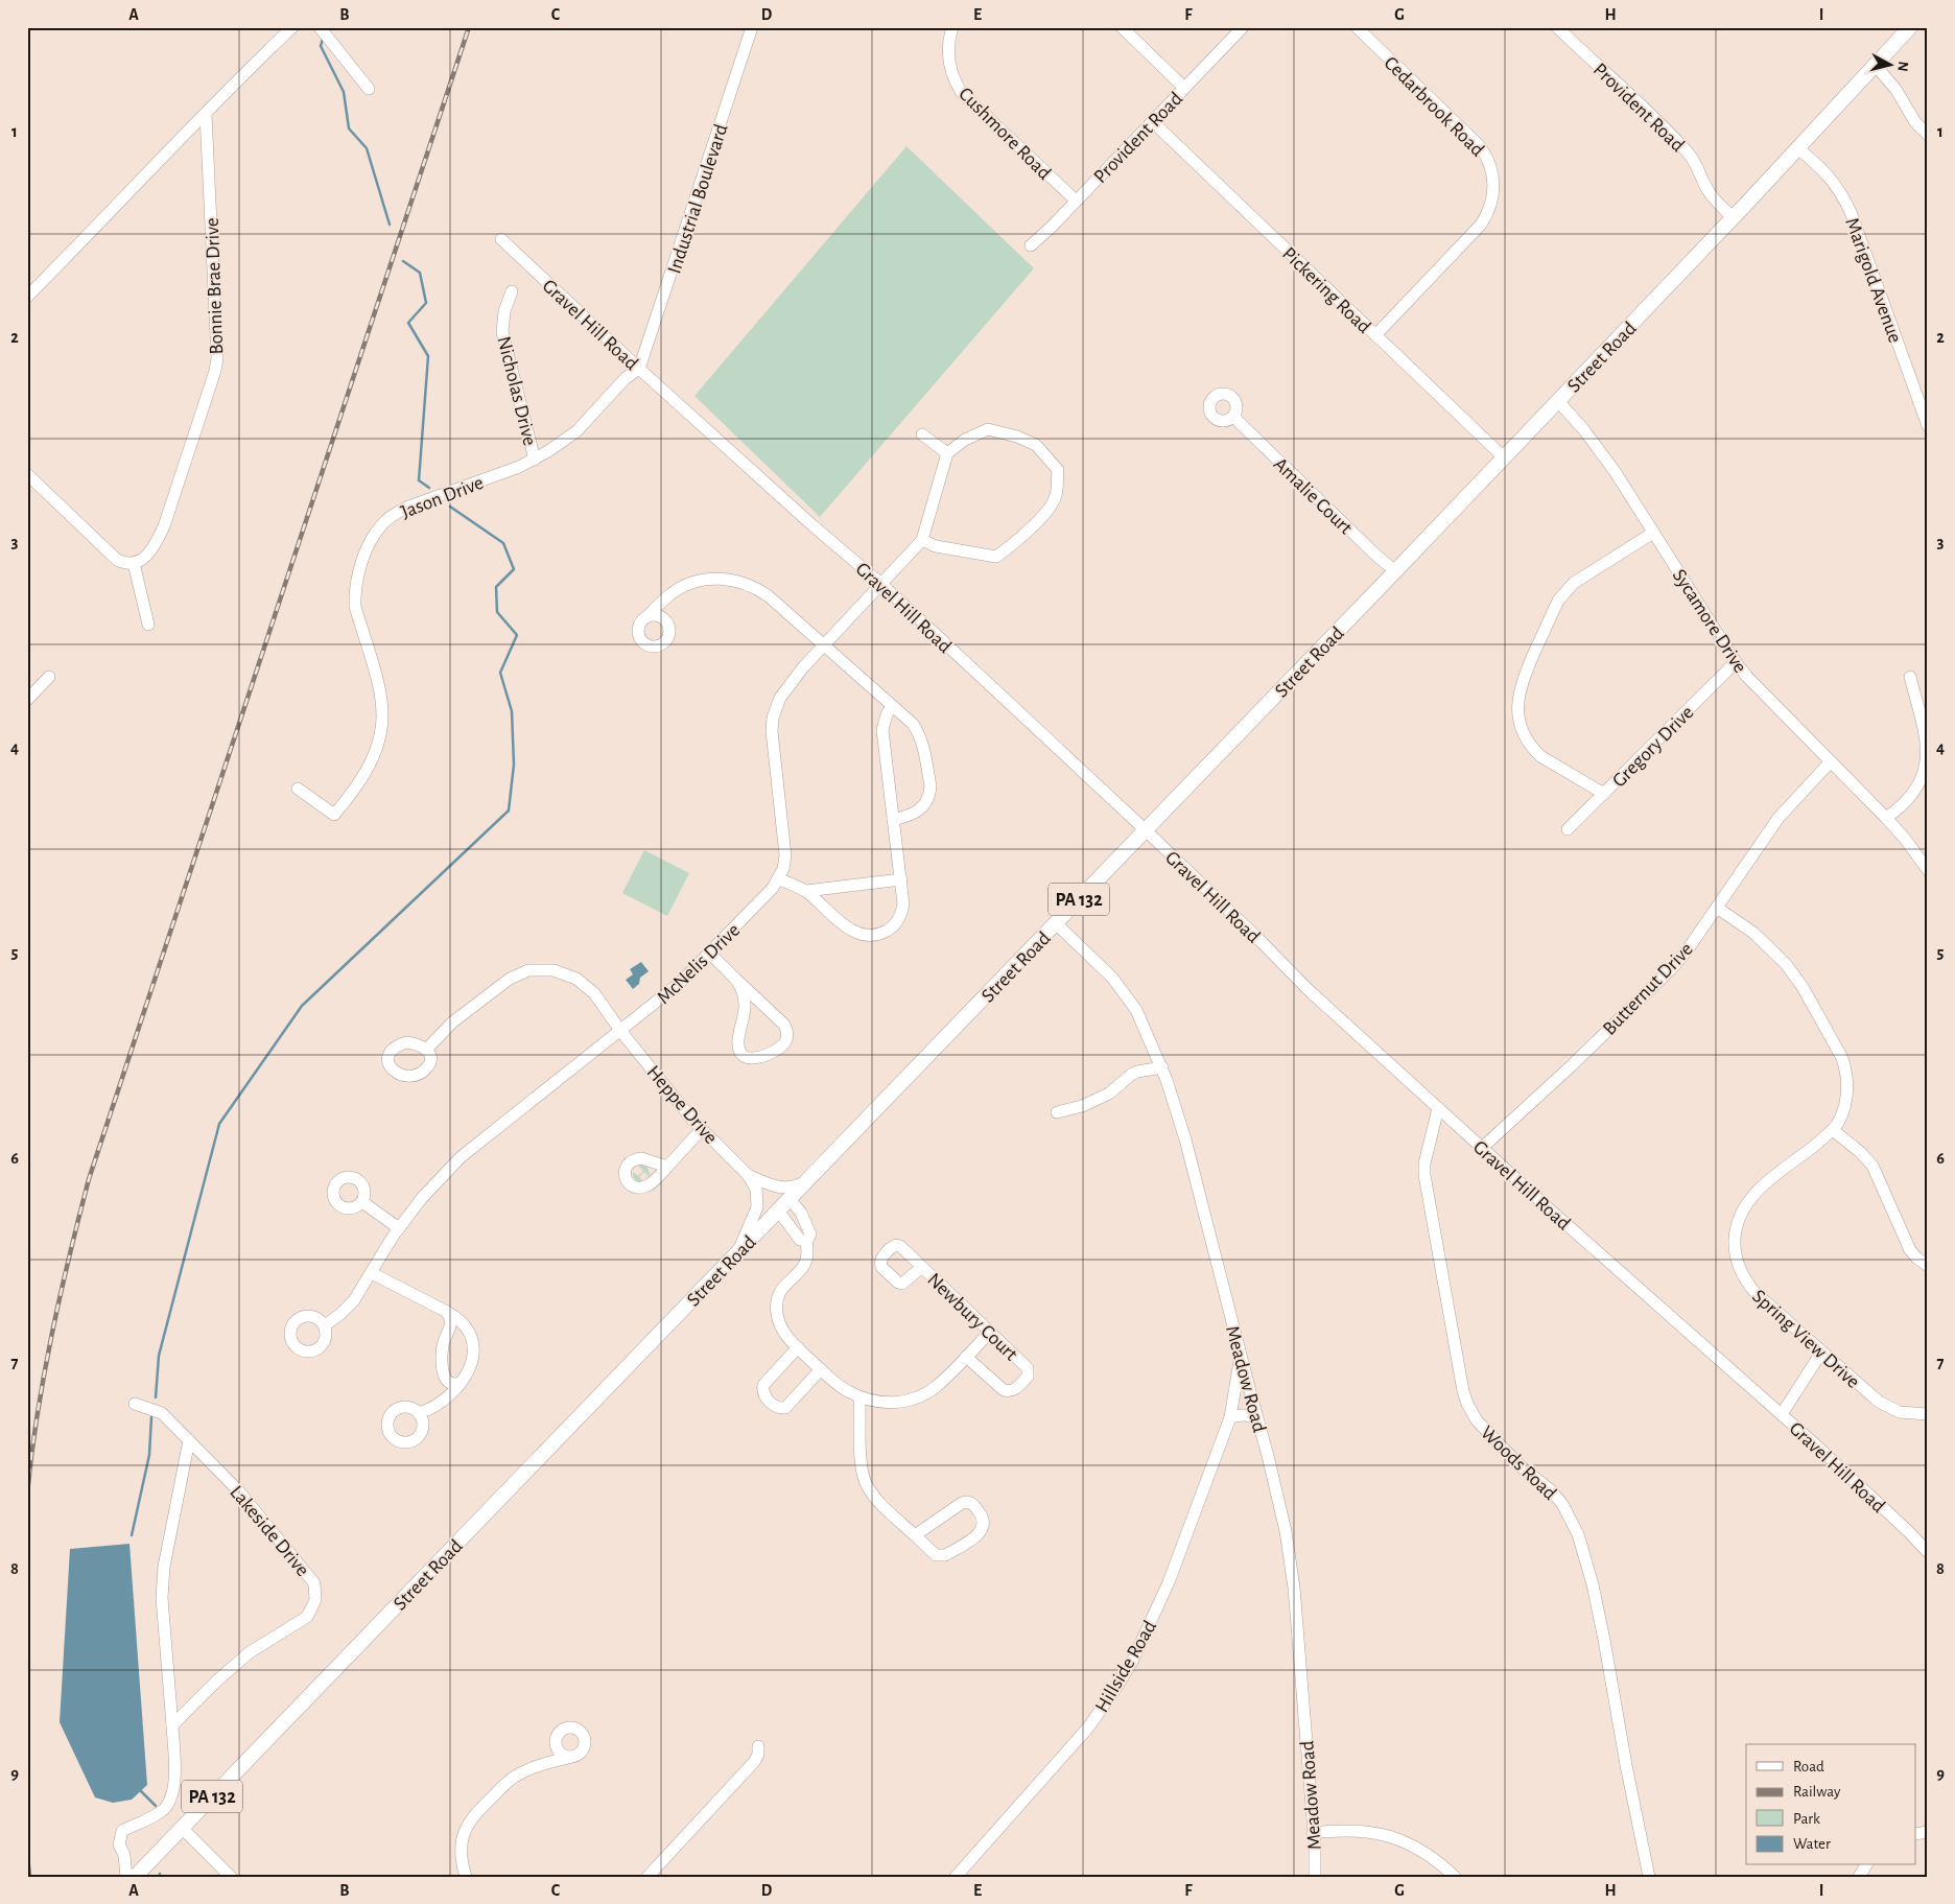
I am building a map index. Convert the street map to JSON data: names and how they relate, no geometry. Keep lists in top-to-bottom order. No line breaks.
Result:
{"streets":{"main road":["Street Road","PA 132"],"street":["Cedarbrook Road","Provident Road","Cushmore Road","Industrial Boulevard","Marigold Avenue","Bonnie Brae Drive","Pickering Road","Gravel Hill Road","Nicholas Drive","Amalie Court","Jason Drive","Sycamore Drive","Gregory Drive","McNelis Drive","Butternut Drive","Heppe Drive","Newbury Court","Spring View Drive","Meadow Road","Woods Road","Lakeside Drive","Hillside Road"]},"crossings":[["Cedarbrook Road","Pickering Road"],["Provident Road","Cushmore Road"],["Provident Road","Pickering Road"],["Provident Road","Street Road"],["Industrial Boulevard","Gravel Hill Road"],["Industrial Boulevard","Jason Drive"],["Marigold Avenue","Street Road"],["Pickering Road","Street Road"],["Gravel Hill Road","Street Road"],["Gravel Hill Road","Jason Drive"],["Gravel Hill Road","Butternut Drive"],["Gravel Hill Road","Woods Road"],["Street Road","Amalie Court"],["Street Road","Sycamore Drive"],["Street Road","Heppe Drive"],["Street Road","Meadow Road"],["Nicholas Drive","Jason Drive"],["Sycamore Drive","Gregory Drive"],["Sycamore Drive","Butternut Drive"],["McNelis Drive","Heppe Drive"],["Butternut Drive","Spring View Drive"],["Meadow Road","Hillside Road"]],"legend":["Road","Railway","Park","Water"],"north":"right","grid":{"columns":["A","B","C","D","E","F","G","H","I"],"rows":["1","2","3","4","5","6","7","8","9"]}}
